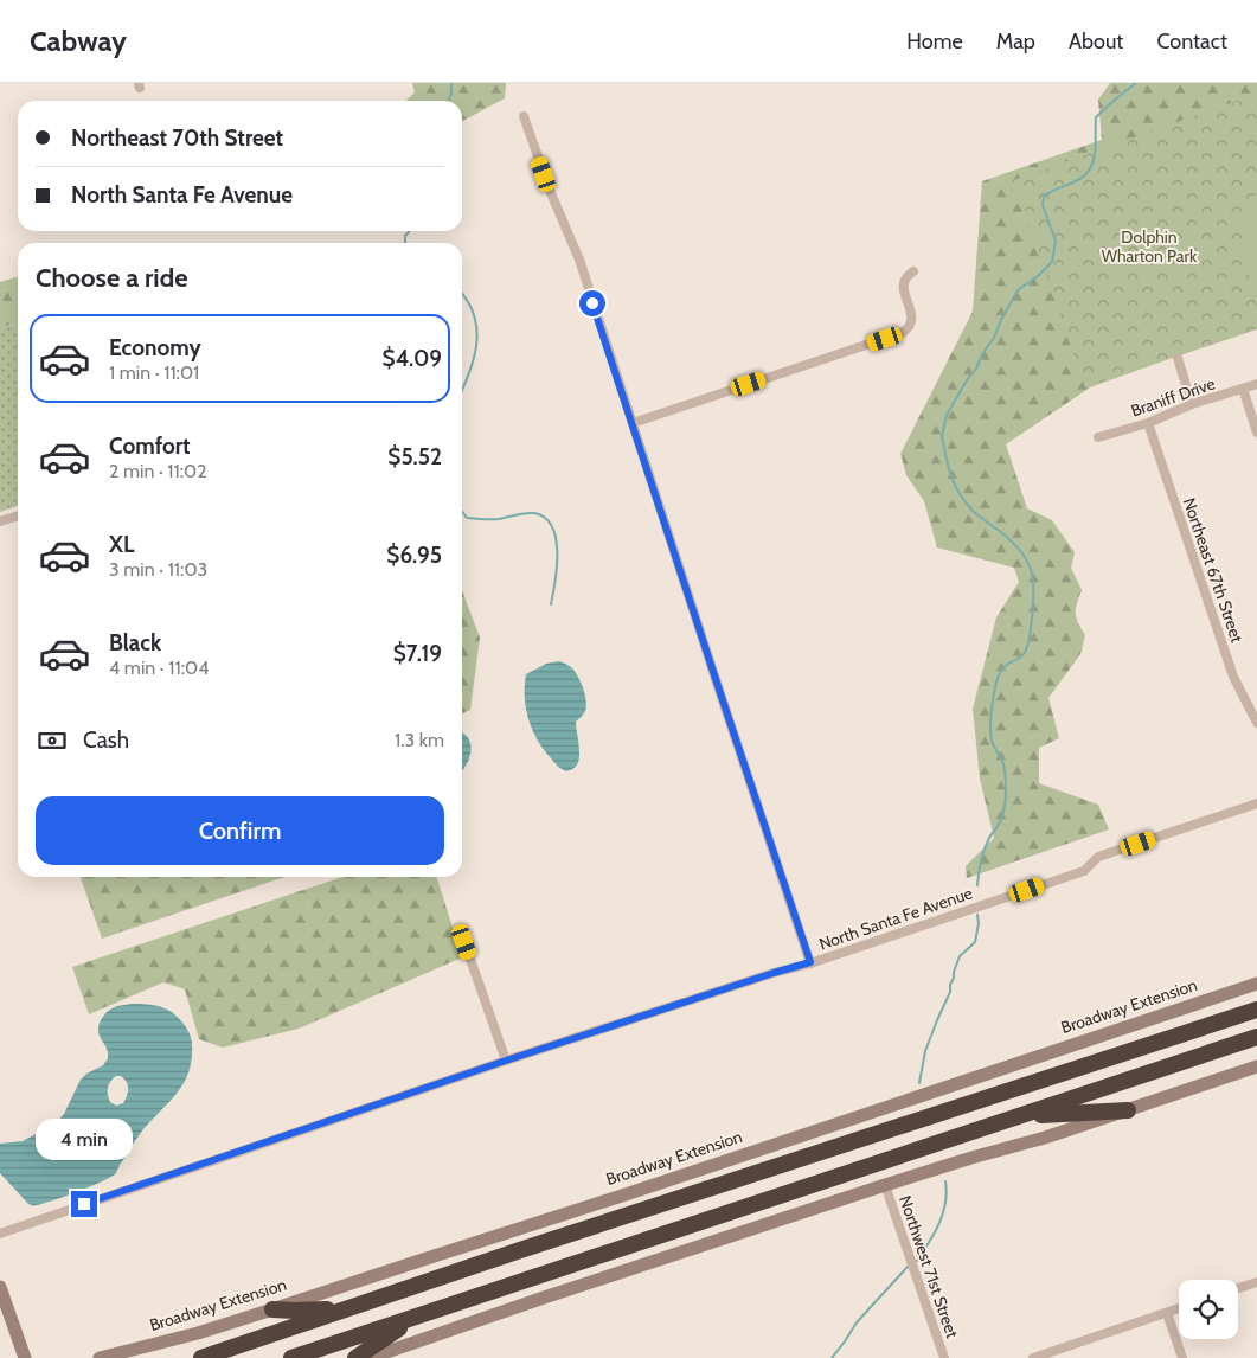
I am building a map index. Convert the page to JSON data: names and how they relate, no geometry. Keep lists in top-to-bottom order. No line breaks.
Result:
{"streets":{"main road":["Broadway Extension"],"street":["Braniff Drive","Northeast 67th Street","North Santa Fe Avenue","Northwest 71st Street"]},"crossings":[["Braniff Drive","Northeast 67th Street"]],"parks":["Dolphin Wharton Park"],"page":{"header":"Cabway","nav":["Home","Map","About","Contact"],"banner":["Northeast 70th Street","North Santa Fe Avenue"],"heading":"Choose a ride","list":[{"name":"Economy","note":"1 min · 11:01","value":"$4.09"},{"name":"Comfort","note":"2 min · 11:02","value":"$5.52"},{"name":"XL","note":"3 min · 11:03","value":"$6.95"},{"name":"Black","note":"4 min · 11:04","value":"$7.19"}],"pay":["Cash","1.3 km"],"buttons":"Confirm","bubble":"4 min"}}
